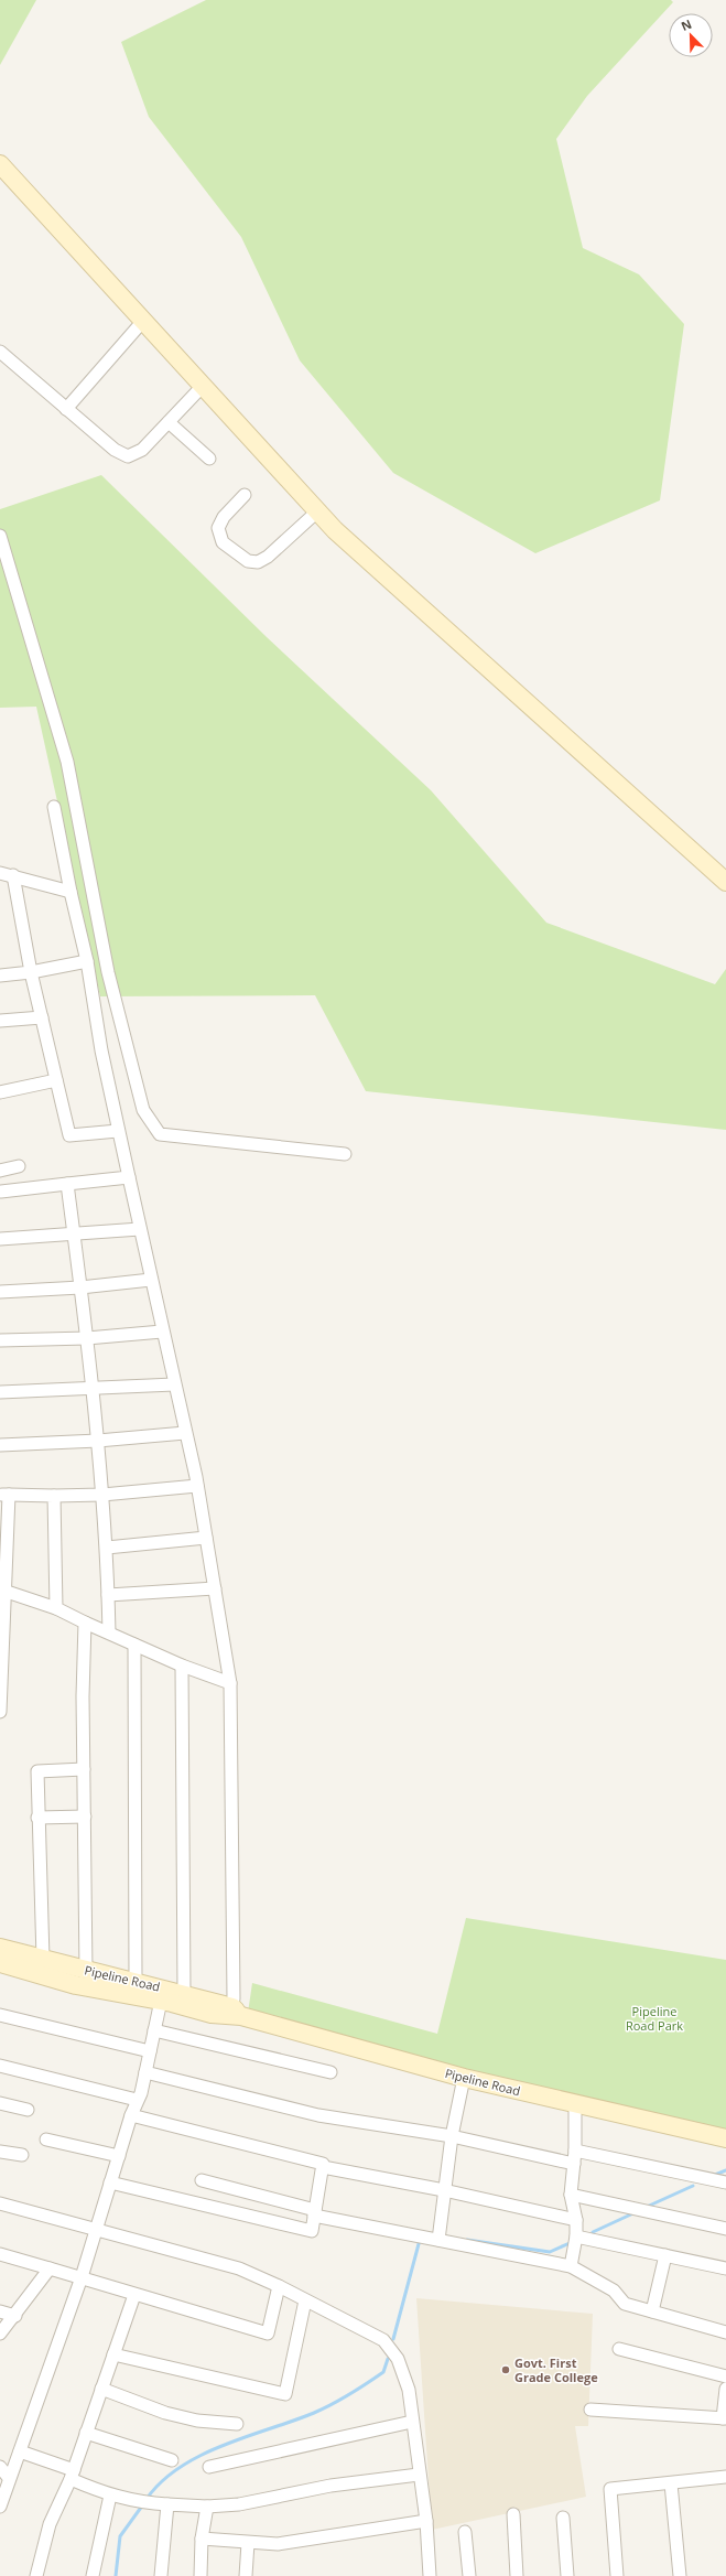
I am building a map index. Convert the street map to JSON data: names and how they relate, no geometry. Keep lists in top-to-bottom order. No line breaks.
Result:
{"streets":{"street":["Pipeline Road"]},"parks":["Pipeline Road Park"],"places":["Govt. First Grade College"],"north":"top left"}
